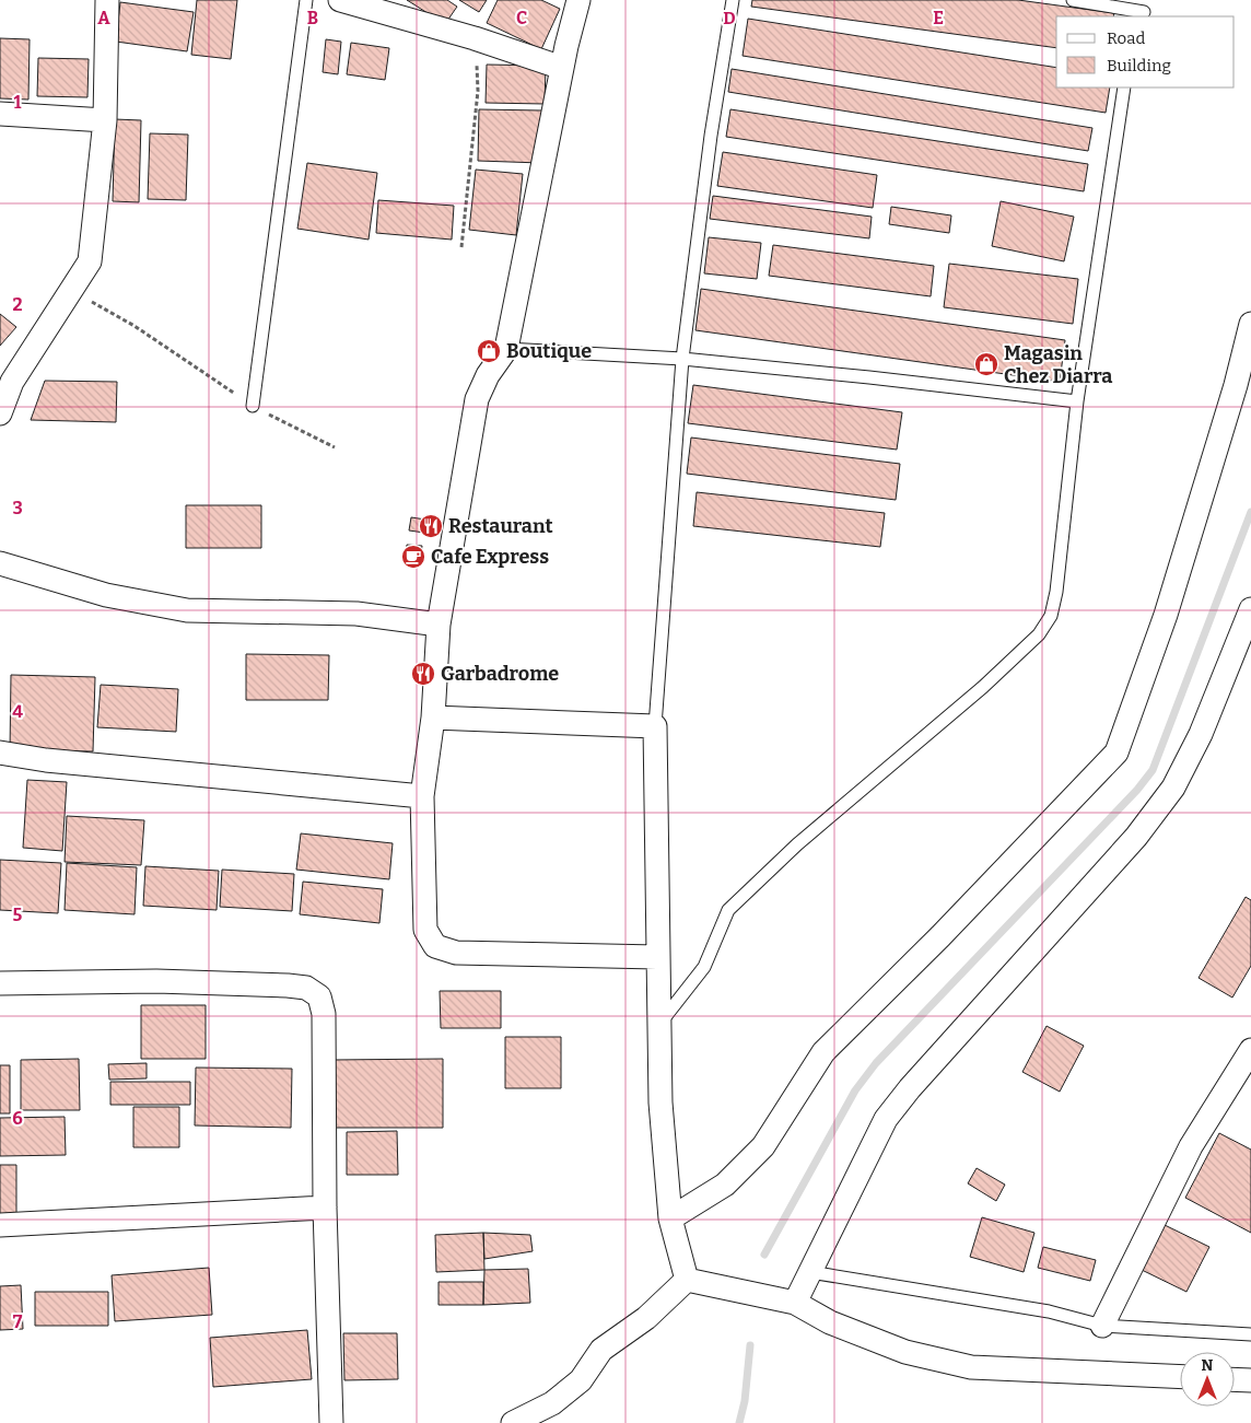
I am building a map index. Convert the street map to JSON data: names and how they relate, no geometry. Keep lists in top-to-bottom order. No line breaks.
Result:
{"places":{"shop":["Boutique","Magasin Chez Diarra"],"restaurant":["Restaurant","Garbadrome"],"cafe":["Cafe Express"]},"legend":["Road","Building"],"north":"top","grid":{"columns":["A","B","C","D","E"],"rows":["1","2","3","4","5","6","7"]}}
